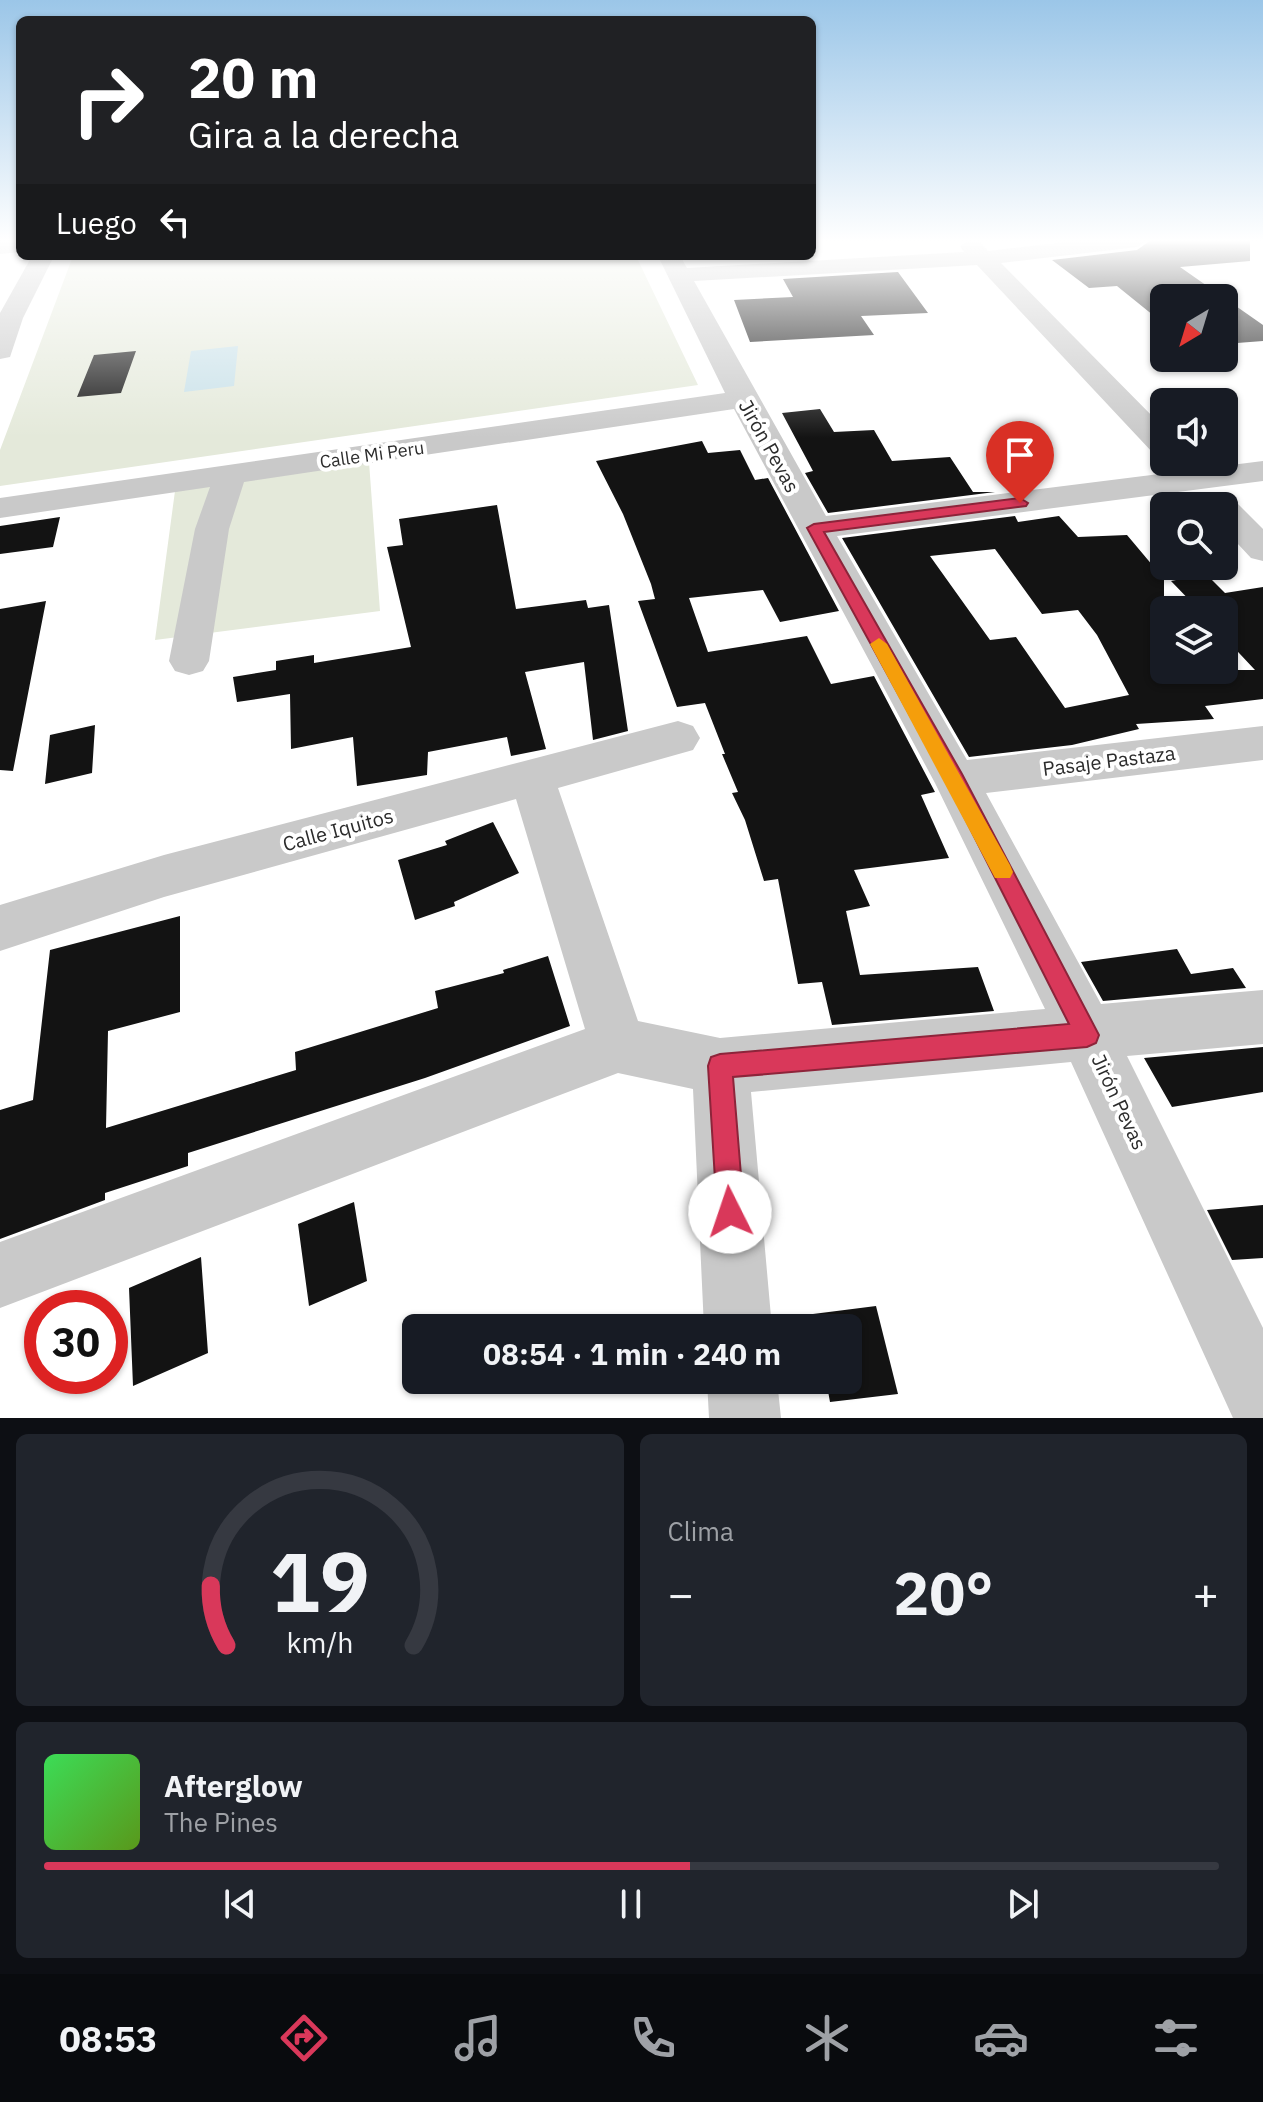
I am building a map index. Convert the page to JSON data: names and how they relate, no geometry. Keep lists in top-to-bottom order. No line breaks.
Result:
{"streets":{"street":["Jirón Pevas","Calle Mi Peru","Pasaje Pastaza","Calle Iquitos"]},"crossings":[["Jirón Pevas","Calle Mi Peru"],["Jirón Pevas","Pasaje Pastaza"]],"north":"bottom left","page":{"turn":["20 m","Gira a la derecha"],"then":"Luego","limit":"30","trip":"08:54 · 1 min · 240 m","tile":"Clima","heat":["−","20°","+"],"song":["Afterglow","The Pines"],"tabs":"08:53","gauge":["19","km/h"]}}
